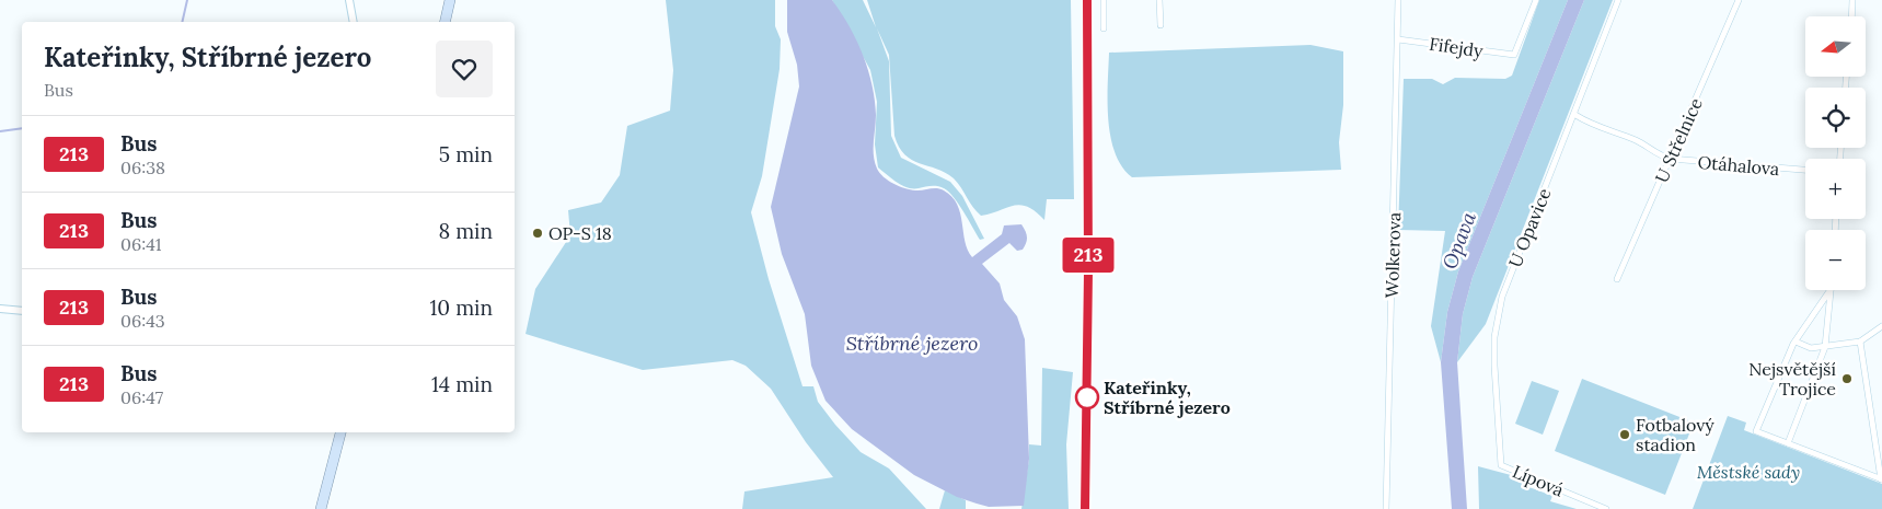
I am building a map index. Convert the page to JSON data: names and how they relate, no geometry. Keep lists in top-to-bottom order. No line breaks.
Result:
{"streets":{"street":["Fifejdy","U Střelnice","Otáhalova","U Opavice","Wolkerova","Lípová"]},"crossings":[["Fifejdy","Wolkerova"],["U Střelnice","Otáhalova"],["Otáhalova","U Opavice"],["U Opavice","Lípová"]],"water":["Opava","Stříbrné jezero"],"parks":["Městské sady"],"places":["OP-S 18","Nejsvětější Trojice","Kateřinky, Stříbrné jezero","Fotbalový stadion"],"lines":["bus line 213"],"north":"left","page":{"on_map":"213","map_buttons":["+","−"],"heading":["Kateřinky, Stříbrné jezero","Bus"],"list":[{"mark":"213","name":"Bus","note":"06:38","value":"5 min"},{"mark":"213","name":"Bus","note":"06:41","value":"8 min"},{"mark":"213","name":"Bus","note":"06:43","value":"10 min"},{"mark":"213","name":"Bus","note":"06:47","value":"14 min"}]}}
